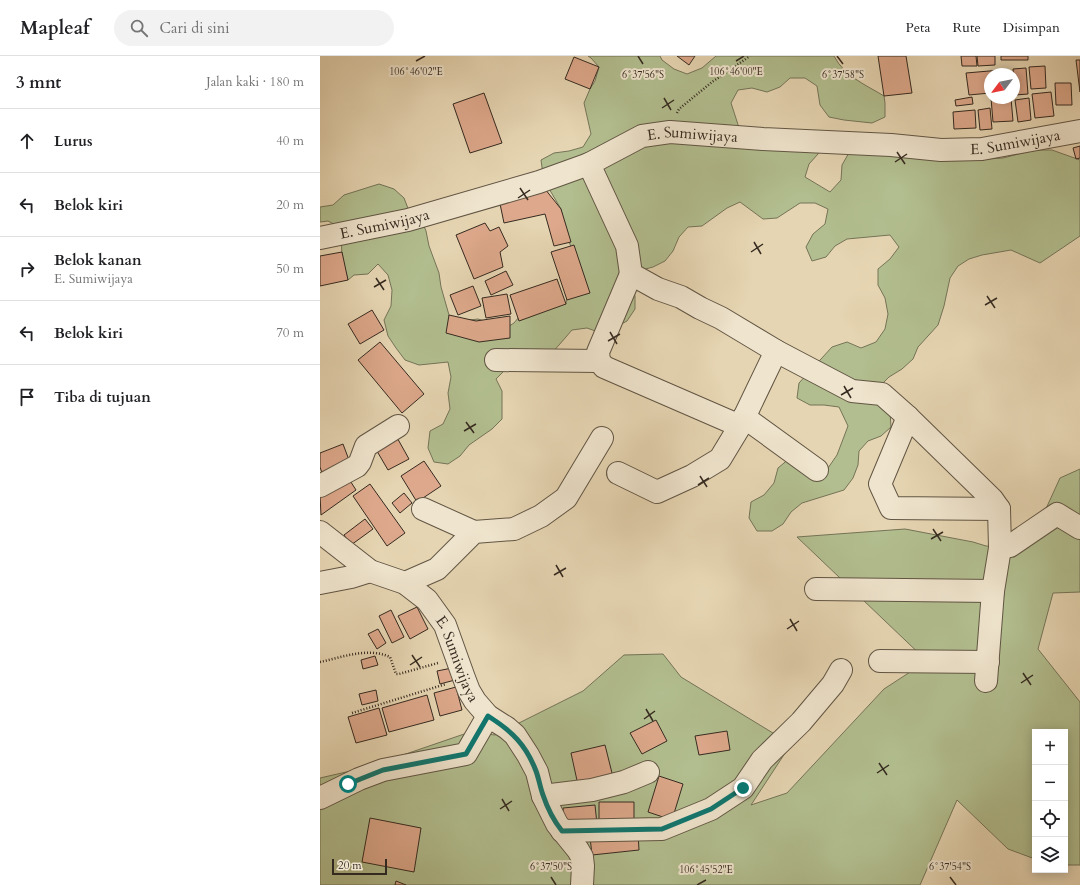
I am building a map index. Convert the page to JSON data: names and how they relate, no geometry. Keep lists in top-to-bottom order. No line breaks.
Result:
{"streets":{"street":["E. Sumiwijaya"]},"scale_bar":"20 m","north":"bottom left","page":{"header":"Mapleaf","search":"Cari di sini","nav":["Peta","Rute","Disimpan"],"heading":["3 mnt","Jalan kaki · 180 m"],"list":[["Lurus","40 m"],["Belok kiri","20 m"],["Belok kanan","E. Sumiwijaya","50 m"],["Belok kiri","70 m"],"Tiba di tujuan"],"map_buttons":["+","−"],"scale":"20 m"},"coordinates":["106°46'02\"E","106°46'00\"E","6°37'56\"S","6°37'58\"S","6°37'50\"S","6°37'54\"S","106°45'52\"E"]}
